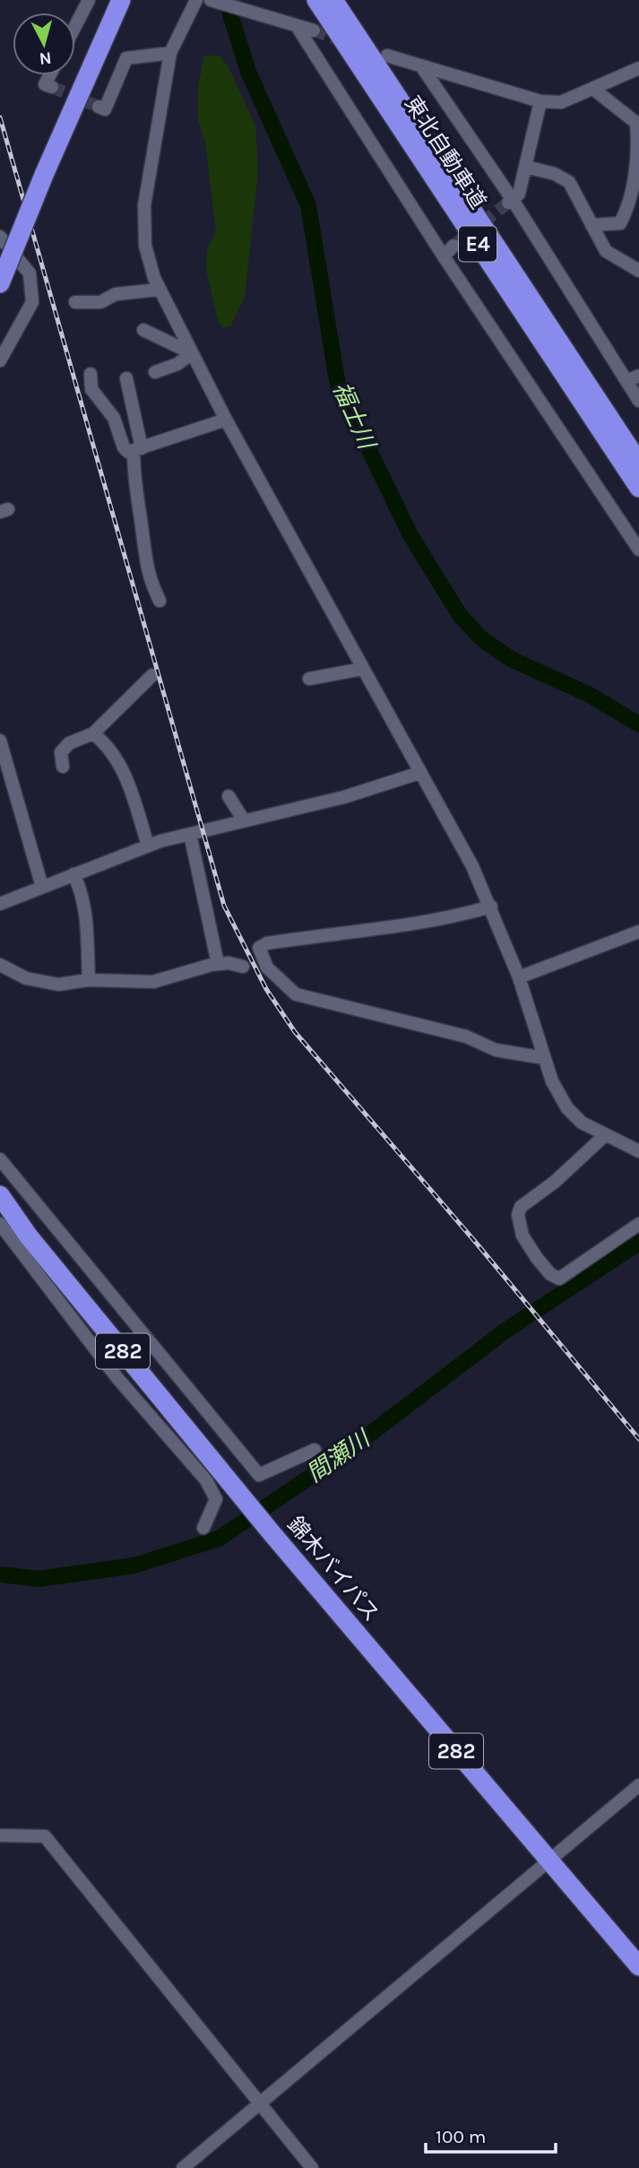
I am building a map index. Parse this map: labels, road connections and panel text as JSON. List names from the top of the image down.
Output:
{
  "streets": {
    "highway": [
      "東北自動車道",
      "E4",
      "282",
      "錦木バイパス"
    ]
  },
  "water": ["福士川", "間瀬川"],
  "scale_bar": "100 m",
  "north": "bottom"
}
